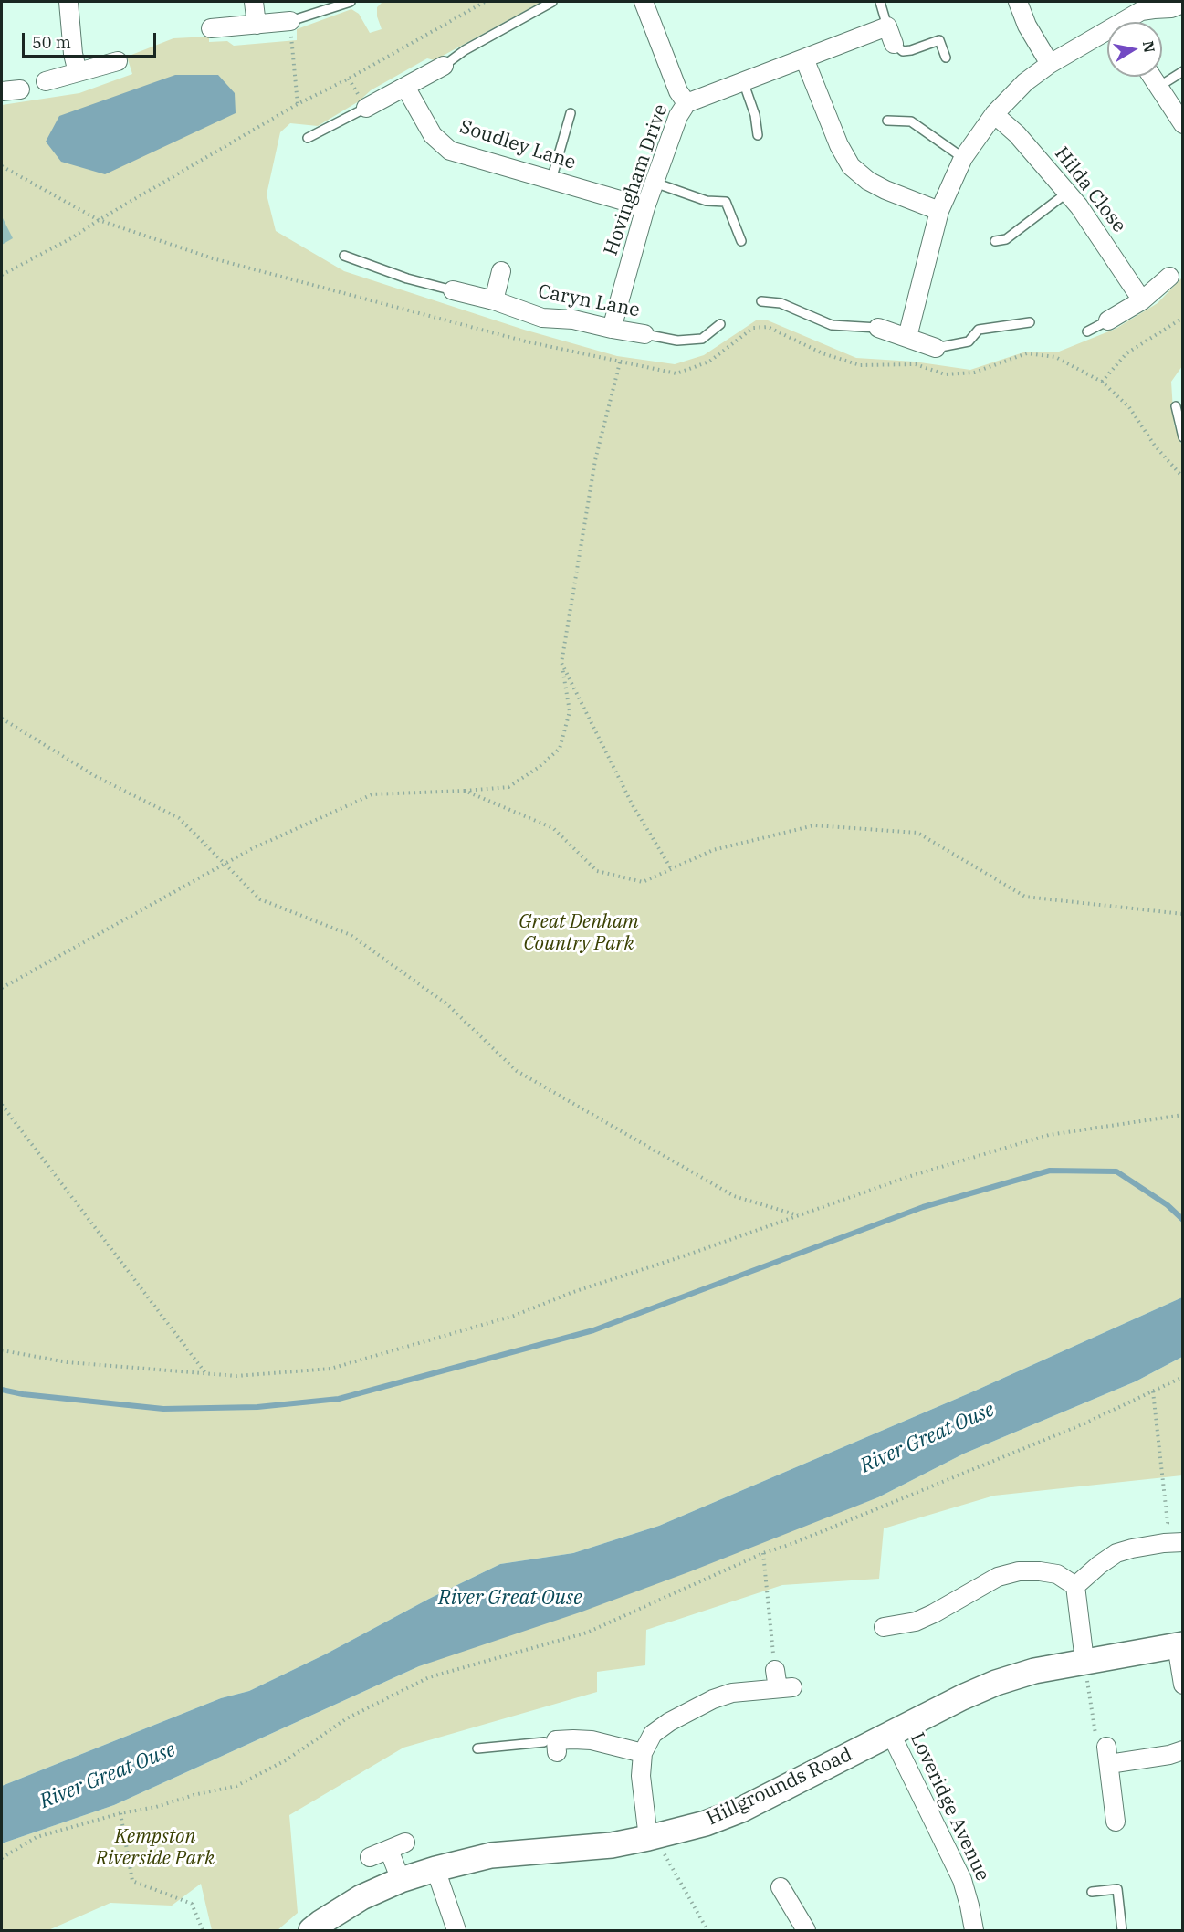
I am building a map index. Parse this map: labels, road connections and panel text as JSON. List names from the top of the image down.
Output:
{
  "streets": {
    "street": [
      "Soudley Lane",
      "Hovingham Drive",
      "Hilda Close",
      "Caryn Lane",
      "Hillgrounds Road",
      "Loveridge Avenue"
    ]
  },
  "crossings": [
    ["Soudley Lane", "Hovingham Drive"],
    ["Hovingham Drive", "Caryn Lane"],
    ["Hillgrounds Road", "Loveridge Avenue"]
  ],
  "water": ["River Great Ouse"],
  "parks": ["Great Denham Country Park", "Kempston Riverside Park"],
  "scale_bar": "50 m",
  "north": "right"
}
